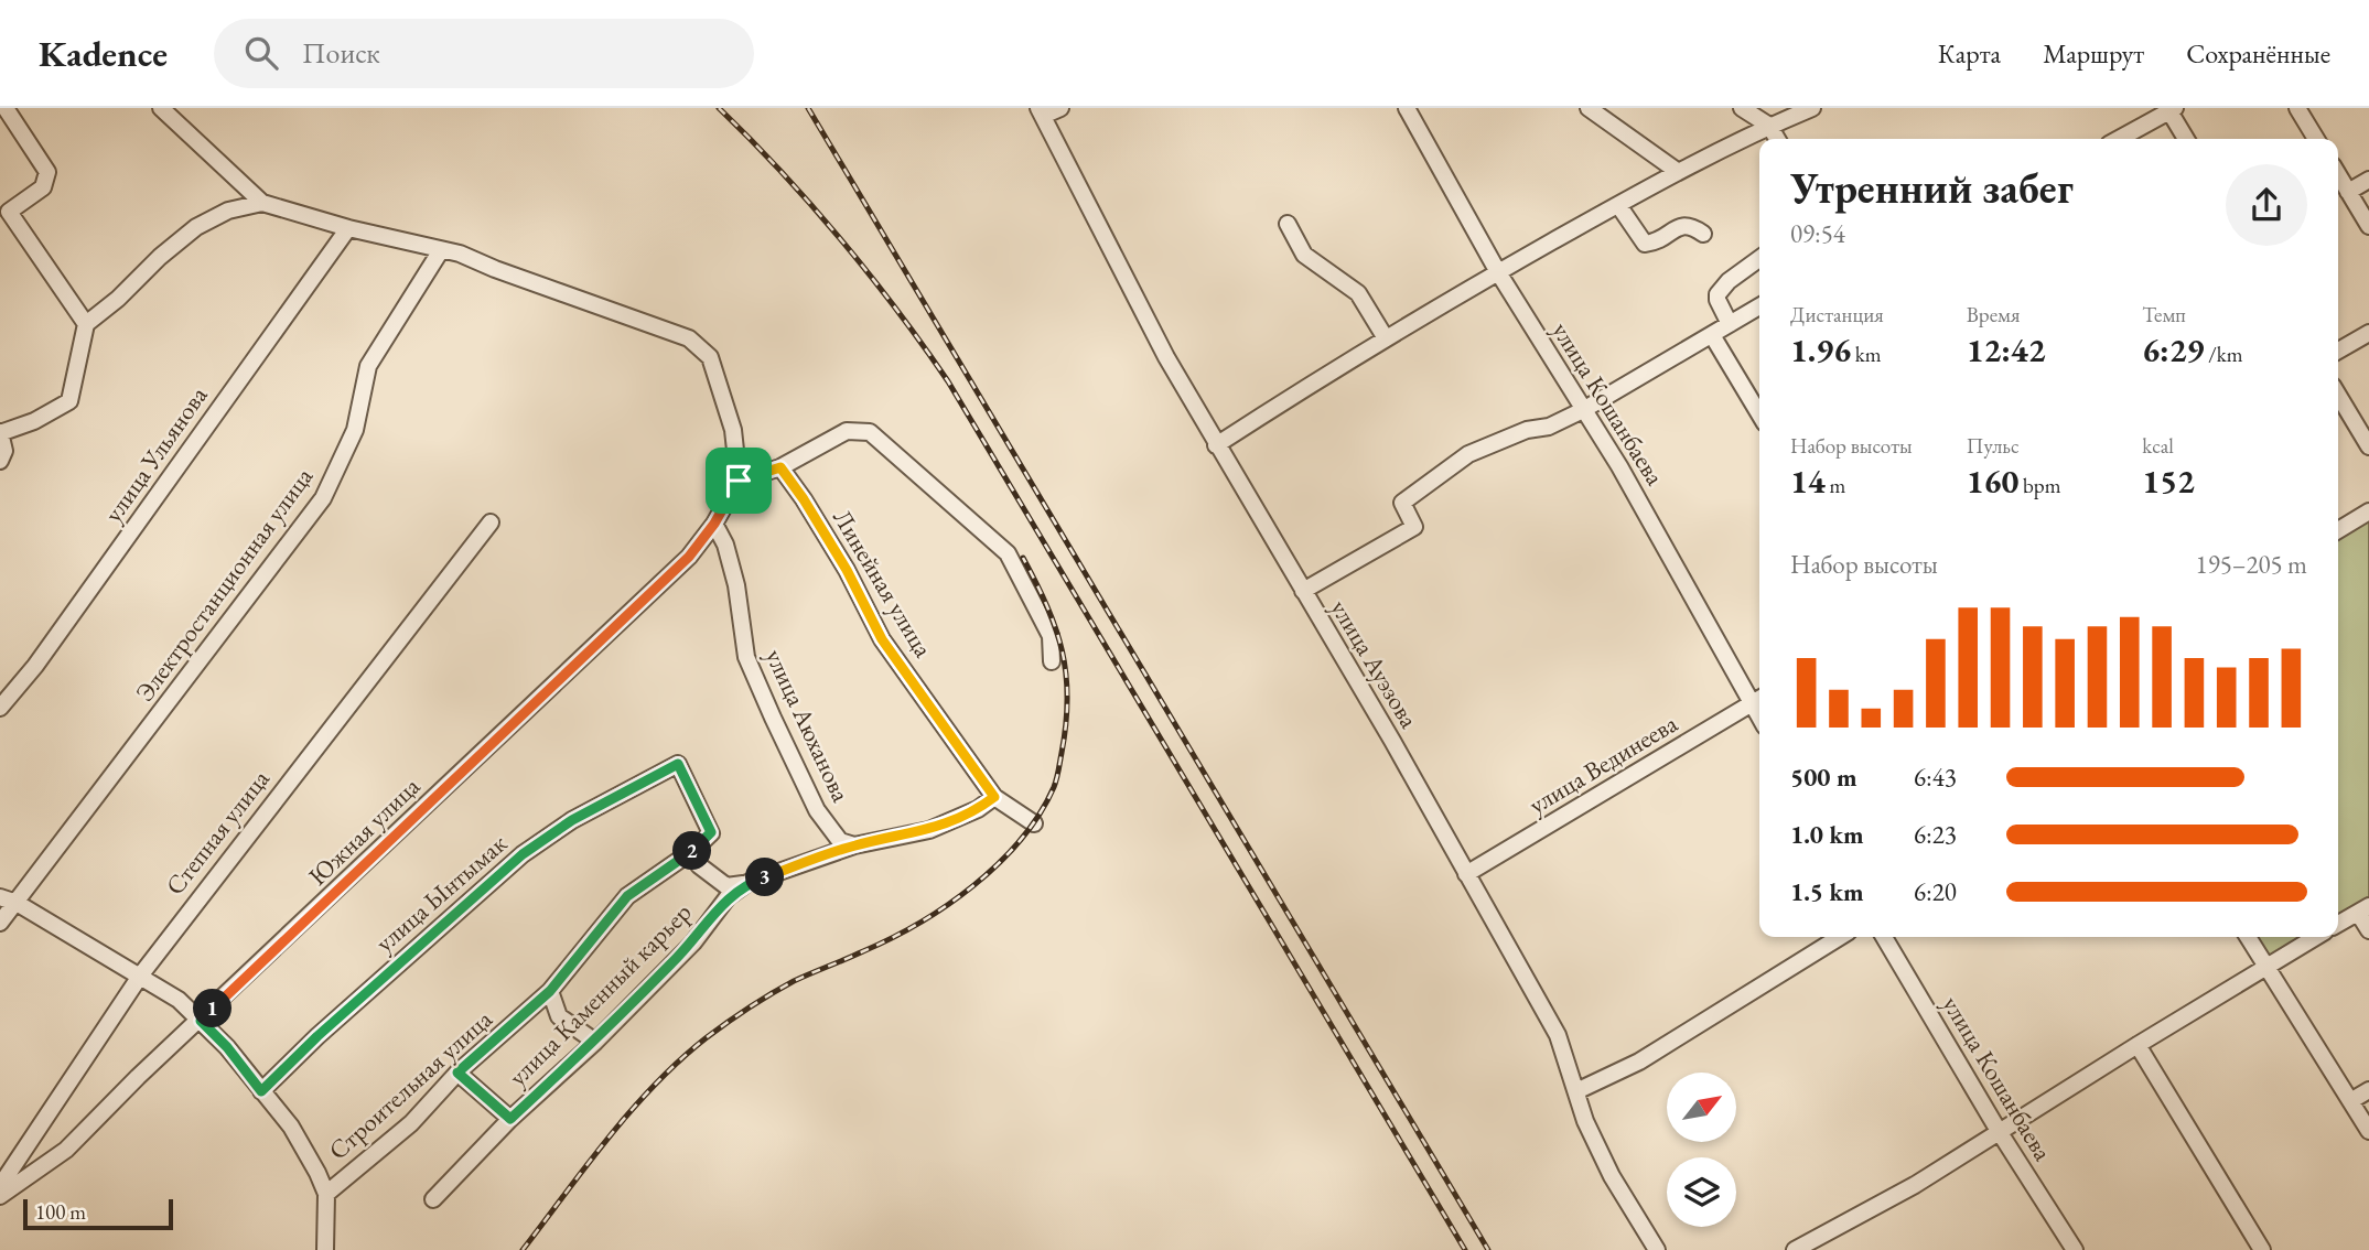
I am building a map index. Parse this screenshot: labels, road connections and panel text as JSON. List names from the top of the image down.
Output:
{
  "streets": {
    "street": [
      "улица Кошанбаева",
      "улица Ульянова",
      "Линейная улица",
      "Электростанционная улица",
      "улица Ауэзова",
      "улица Аюханова",
      "улица Вединеева",
      "Южная улица",
      "Степная улица",
      "улица Ынтымак",
      "улица Каменный карьер",
      "Строительная улица"
    ]
  },
  "crossings": [
    ["улица Кошанбаева", "улица Вединеева"],
    ["Линейная улица", "улица Каменный карьер"],
    ["улица Ауэзова", "улица Вединеева"],
    ["улица Аюханова", "Южная улица"],
    ["улица Аюханова", "улица Каменный карьер"],
    ["улица Ынтымак", "Строительная улица"]
  ],
  "scale_bar": "100 m",
  "north": "top right",
  "page": {
    "header": "Kadence",
    "search": "Поиск",
    "nav": ["Карта", "Маршрут", "Сохранённые"],
    "heading": ["Утренний забег", "09:54"],
    "stats": [
      ["Дистанция", "1.96 km"],
      ["Время", "12:42"],
      ["Темп", "6:29 /km"],
      ["Набор высоты", "14 m"],
      ["Пульс", "160 bpm"],
      ["kcal", "152"]
    ],
    "chart": ["Набор высоты", "195–205 m"],
    "list": [
      {
        "name": "500 m",
        "note": "6:43"
      },
      {
        "name": "1.0 km",
        "note": "6:23"
      },
      {
        "name": "1.5 km",
        "note": "6:20"
      }
    ],
    "pins": ["2", "3", "1"],
    "scale": "100 m"
  }
}
